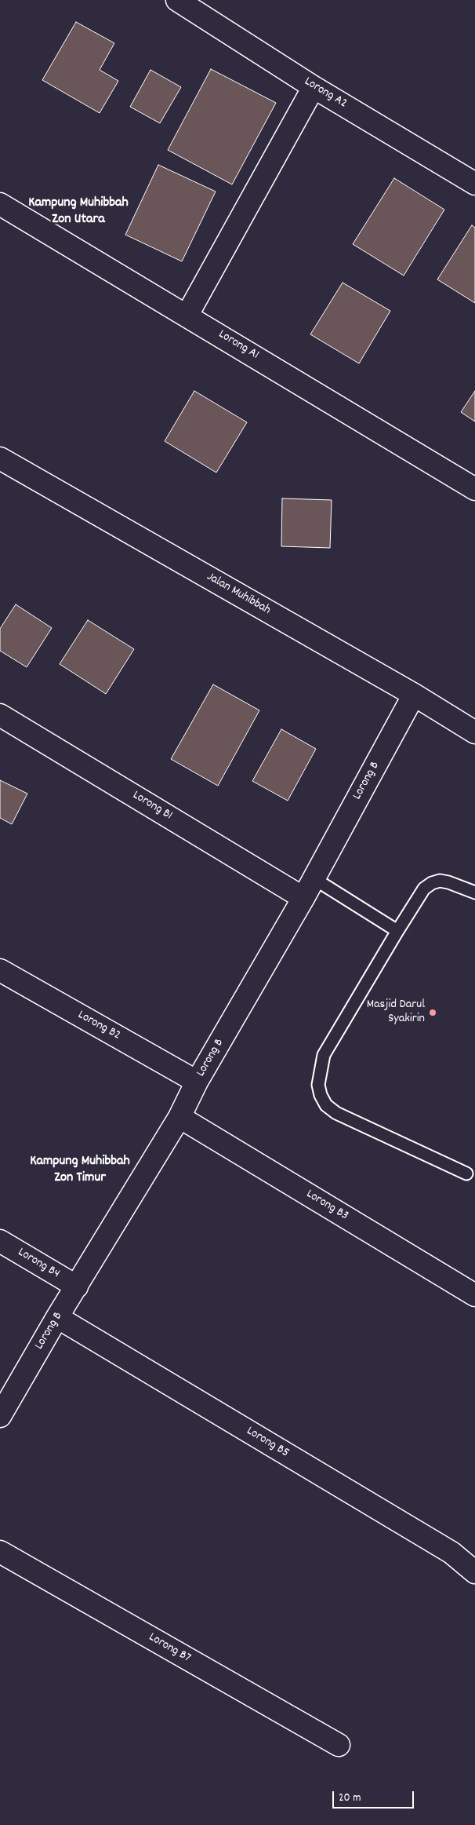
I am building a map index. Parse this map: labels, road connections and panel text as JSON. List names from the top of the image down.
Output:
{
  "streets": {
    "street": [
      "Lorong A2",
      "Lorong A1",
      "Jalan Muhibbah",
      "Lorong B",
      "Lorong B1",
      "Lorong B2",
      "Lorong B3",
      "Lorong B4",
      "Lorong B5",
      "Lorong B7"
    ]
  },
  "crossings": [
    ["Jalan Muhibbah", "Lorong B"],
    ["Lorong B", "Lorong B1"],
    ["Lorong B", "Lorong B2"],
    ["Lorong B", "Lorong B3"],
    ["Lorong B", "Lorong B4"],
    ["Lorong B", "Lorong B5"]
  ],
  "districts": ["Kampung Muhibbah Zon Utara", "Kampung Muhibbah Zon Timur"],
  "places": ["Masjid Darul Syakirin"],
  "scale_bar": "20 m"
}
